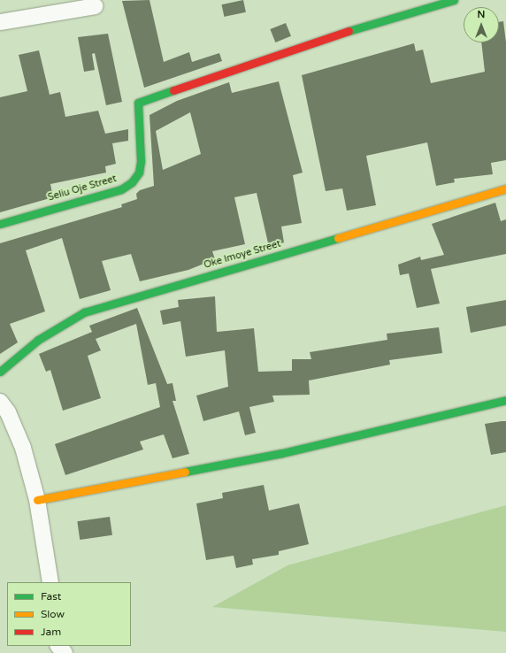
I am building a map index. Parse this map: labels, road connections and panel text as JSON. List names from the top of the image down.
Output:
{
  "streets": {
    "street": ["Seliu Oje Street", "Oke Imoye Street"]
  },
  "legend": ["Fast", "Slow", "Jam"],
  "north": "top"
}
